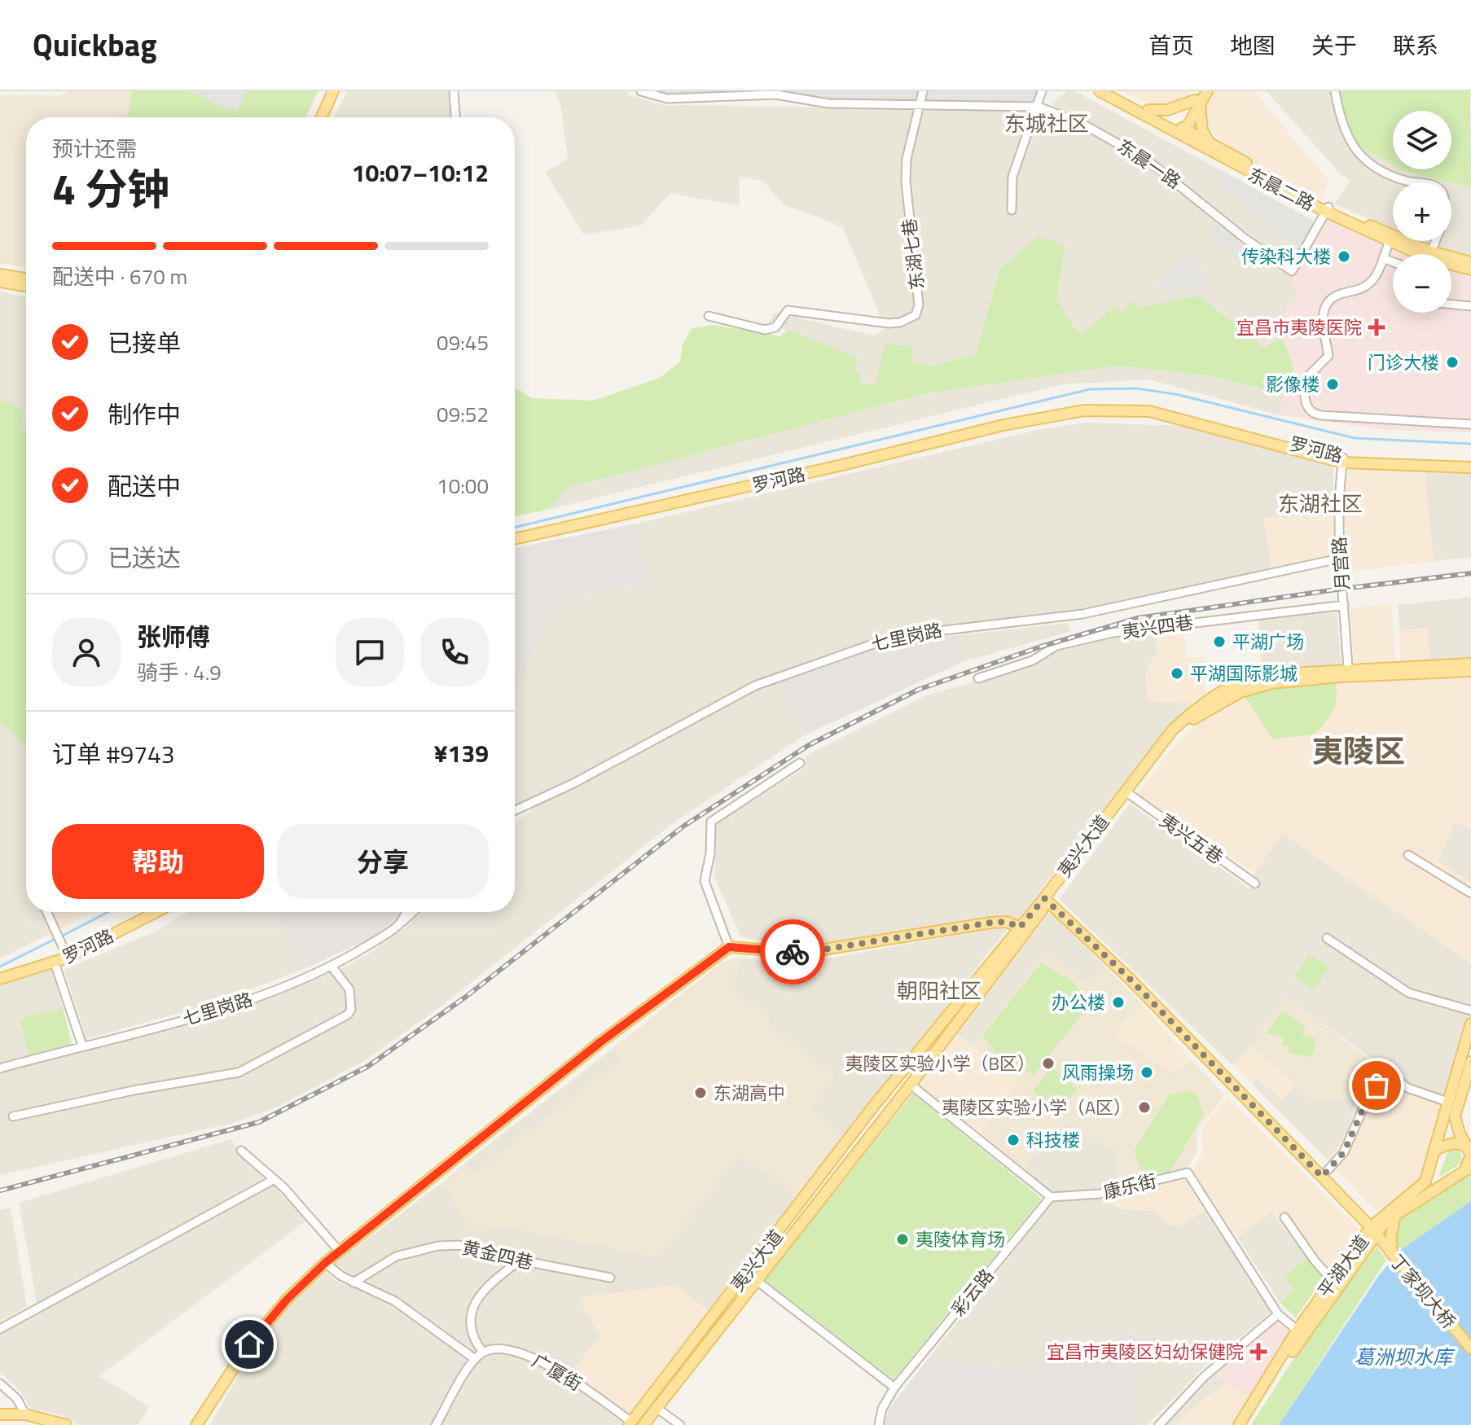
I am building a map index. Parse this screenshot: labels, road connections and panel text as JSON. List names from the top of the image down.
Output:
{
  "streets": {
    "main road": [
      "东晨二路",
      "罗河路",
      "夷兴大道",
      "平湖大道",
      "丁家坝大桥"
    ],
    "street": [
      "东晨一路",
      "东湖七巷",
      "月宫路",
      "夷兴四巷",
      "七里岗路",
      "夷兴五巷",
      "康乐街",
      "黄金四巷",
      "彩云路",
      "广厦街"
    ]
  },
  "crossings": [
    ["东晨一路", "东晨二路"],
    ["东晨一路", "东湖七巷"],
    ["罗河路", "月宫路"],
    ["月宫路", "夷兴四巷"],
    ["月宫路", "七里岗路"],
    ["月宫路", "夷兴大道"],
    ["夷兴五巷", "夷兴大道"],
    ["夷兴大道", "丁家坝大桥"],
    ["夷兴大道", "广厦街"],
    ["康乐街", "平湖大道"],
    ["康乐街", "彩云路"],
    ["平湖大道", "丁家坝大桥"]
  ],
  "districts": [
    "东城社区",
    "东湖社区",
    "夷陵区",
    "朝阳社区"
  ],
  "water": ["葛洲坝水库"],
  "places": {
    "other": [
      "传染科大楼",
      "门诊大楼",
      "影像楼",
      "平湖广场",
      "平湖国际影城",
      "办公楼",
      "夷陵区实验小学（B区）",
      "风雨操场",
      "东湖高中",
      "夷陵区实验小学（A区）",
      "科技楼",
      "夷陵体育场"
    ],
    "health": ["宜昌市夷陵医院", "宜昌市夷陵区妇幼保健院"]
  },
  "page": {
    "header": "Quickbag",
    "nav": [
      "首页",
      "地图",
      "关于",
      "联系"
    ],
    "map_buttons": ["+", "−"],
    "heading": ["4 分钟", "预计还需", "10:07–10:12"],
    "panel": [
      "张师傅",
      "骑手 · 4.9",
      "订单 #9743",
      "¥139"
    ],
    "bar": "配送中 · 670 m",
    "list": [
      ["已接单", "09:45"],
      ["制作中", "09:52"],
      ["配送中", "10:00"],
      "已送达"
    ],
    "buttons": ["帮助", "分享"]
  }
}
